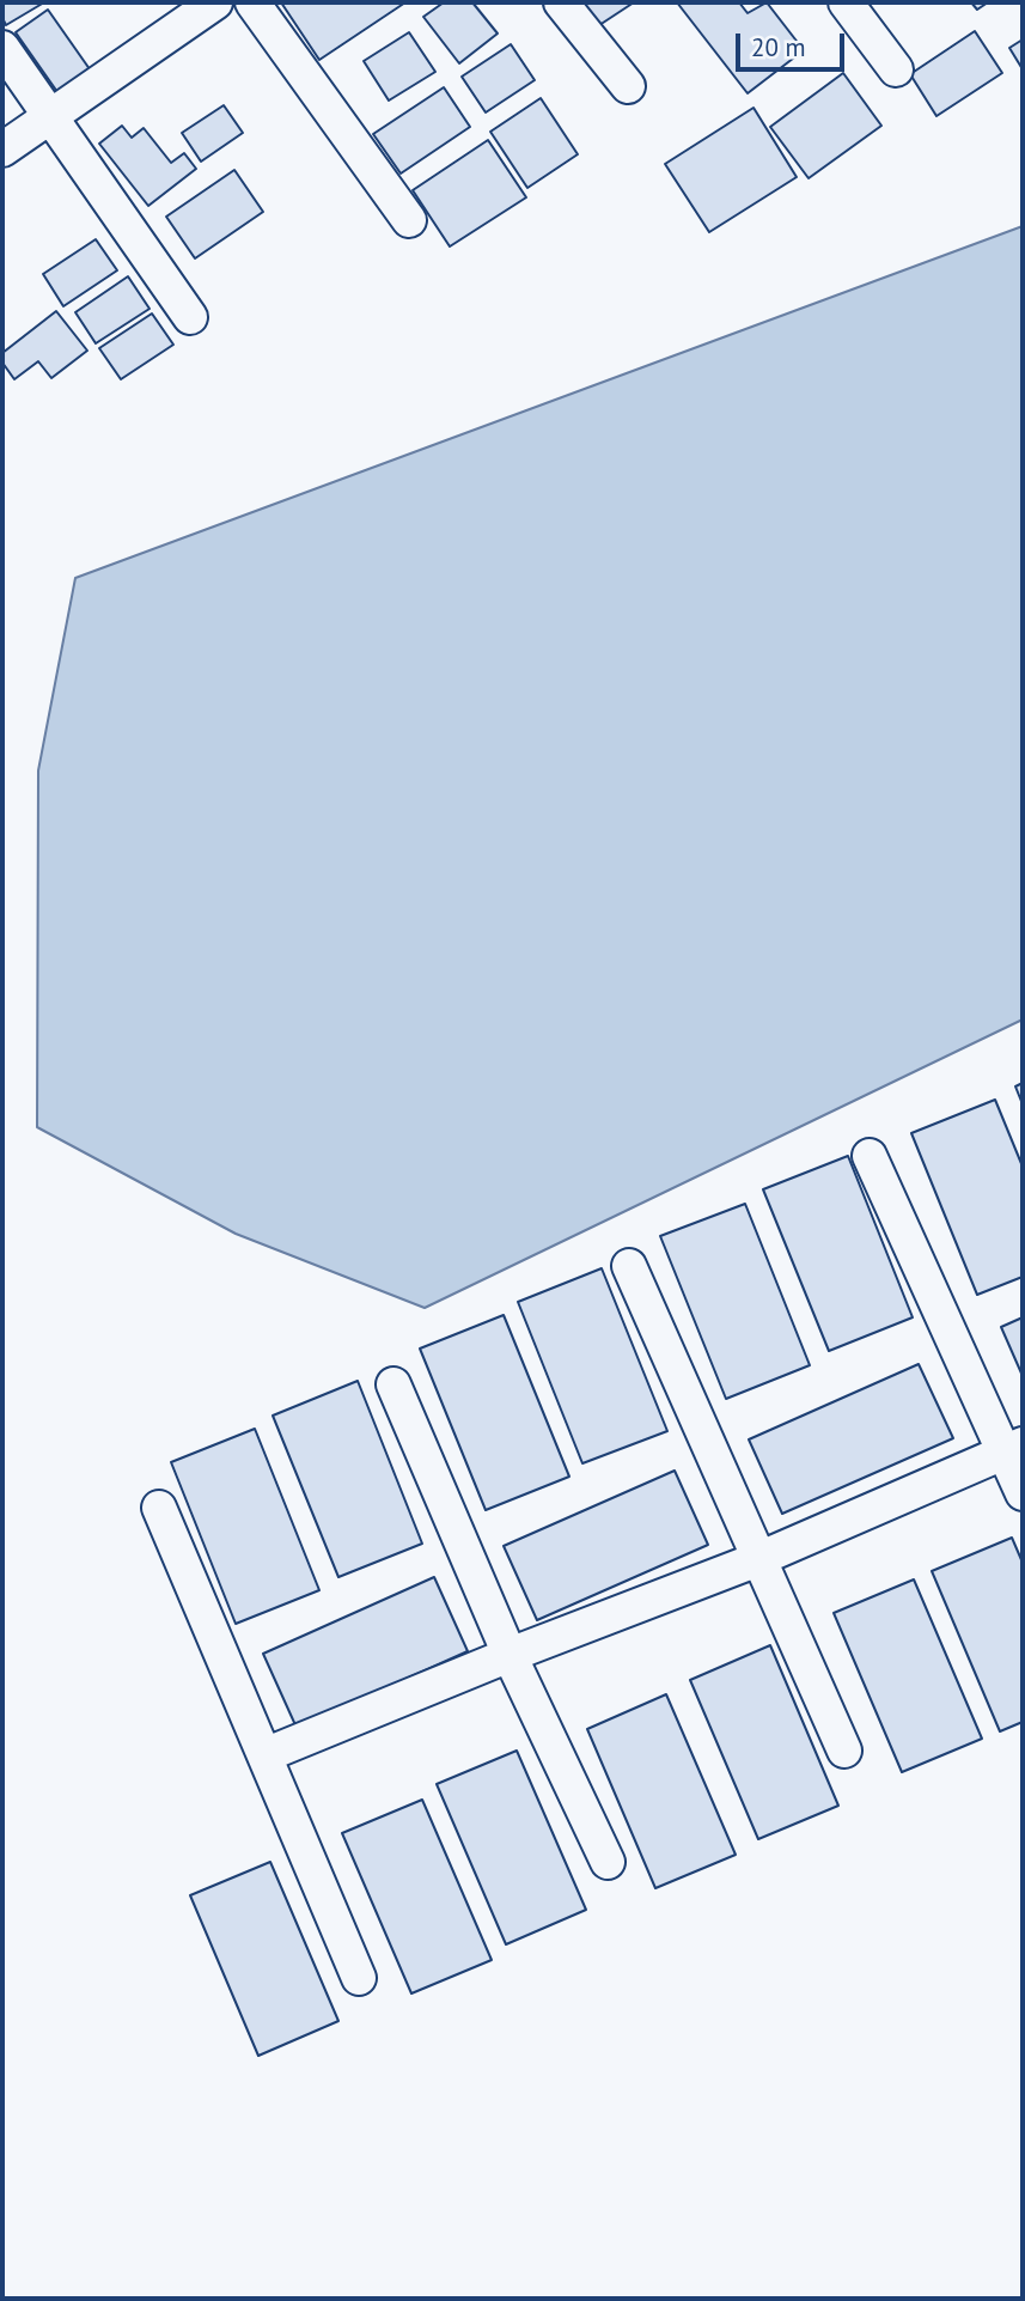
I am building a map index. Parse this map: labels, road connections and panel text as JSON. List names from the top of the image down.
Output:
{
  "scale_bar": "20 m"
}
